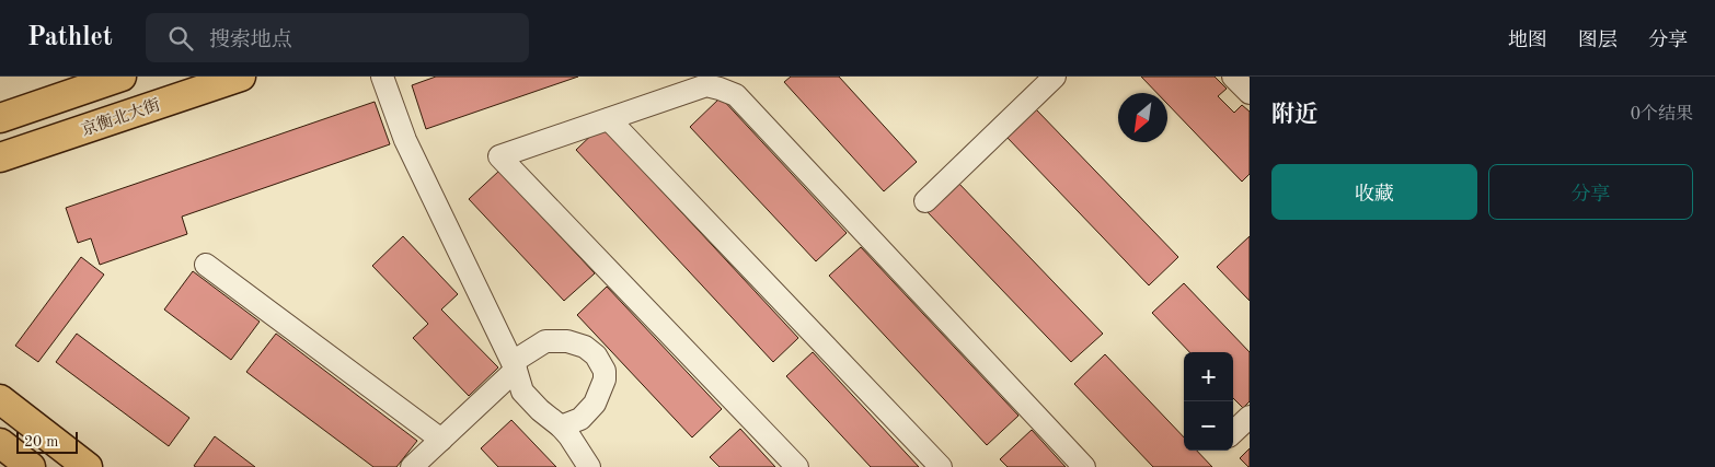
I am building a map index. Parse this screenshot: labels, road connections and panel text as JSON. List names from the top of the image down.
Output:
{
  "streets": {
    "main road": ["京衡北大街"]
  },
  "scale_bar": "20 m",
  "north": "bottom left",
  "page": {
    "header": "Pathlet",
    "search": "搜索地点",
    "nav": ["地图", "图层", "分享"],
    "heading": ["附近", "0个结果"],
    "buttons": ["收藏", "分享"],
    "map_buttons": ["+", "−"],
    "scale": "20 m"
  }
}
